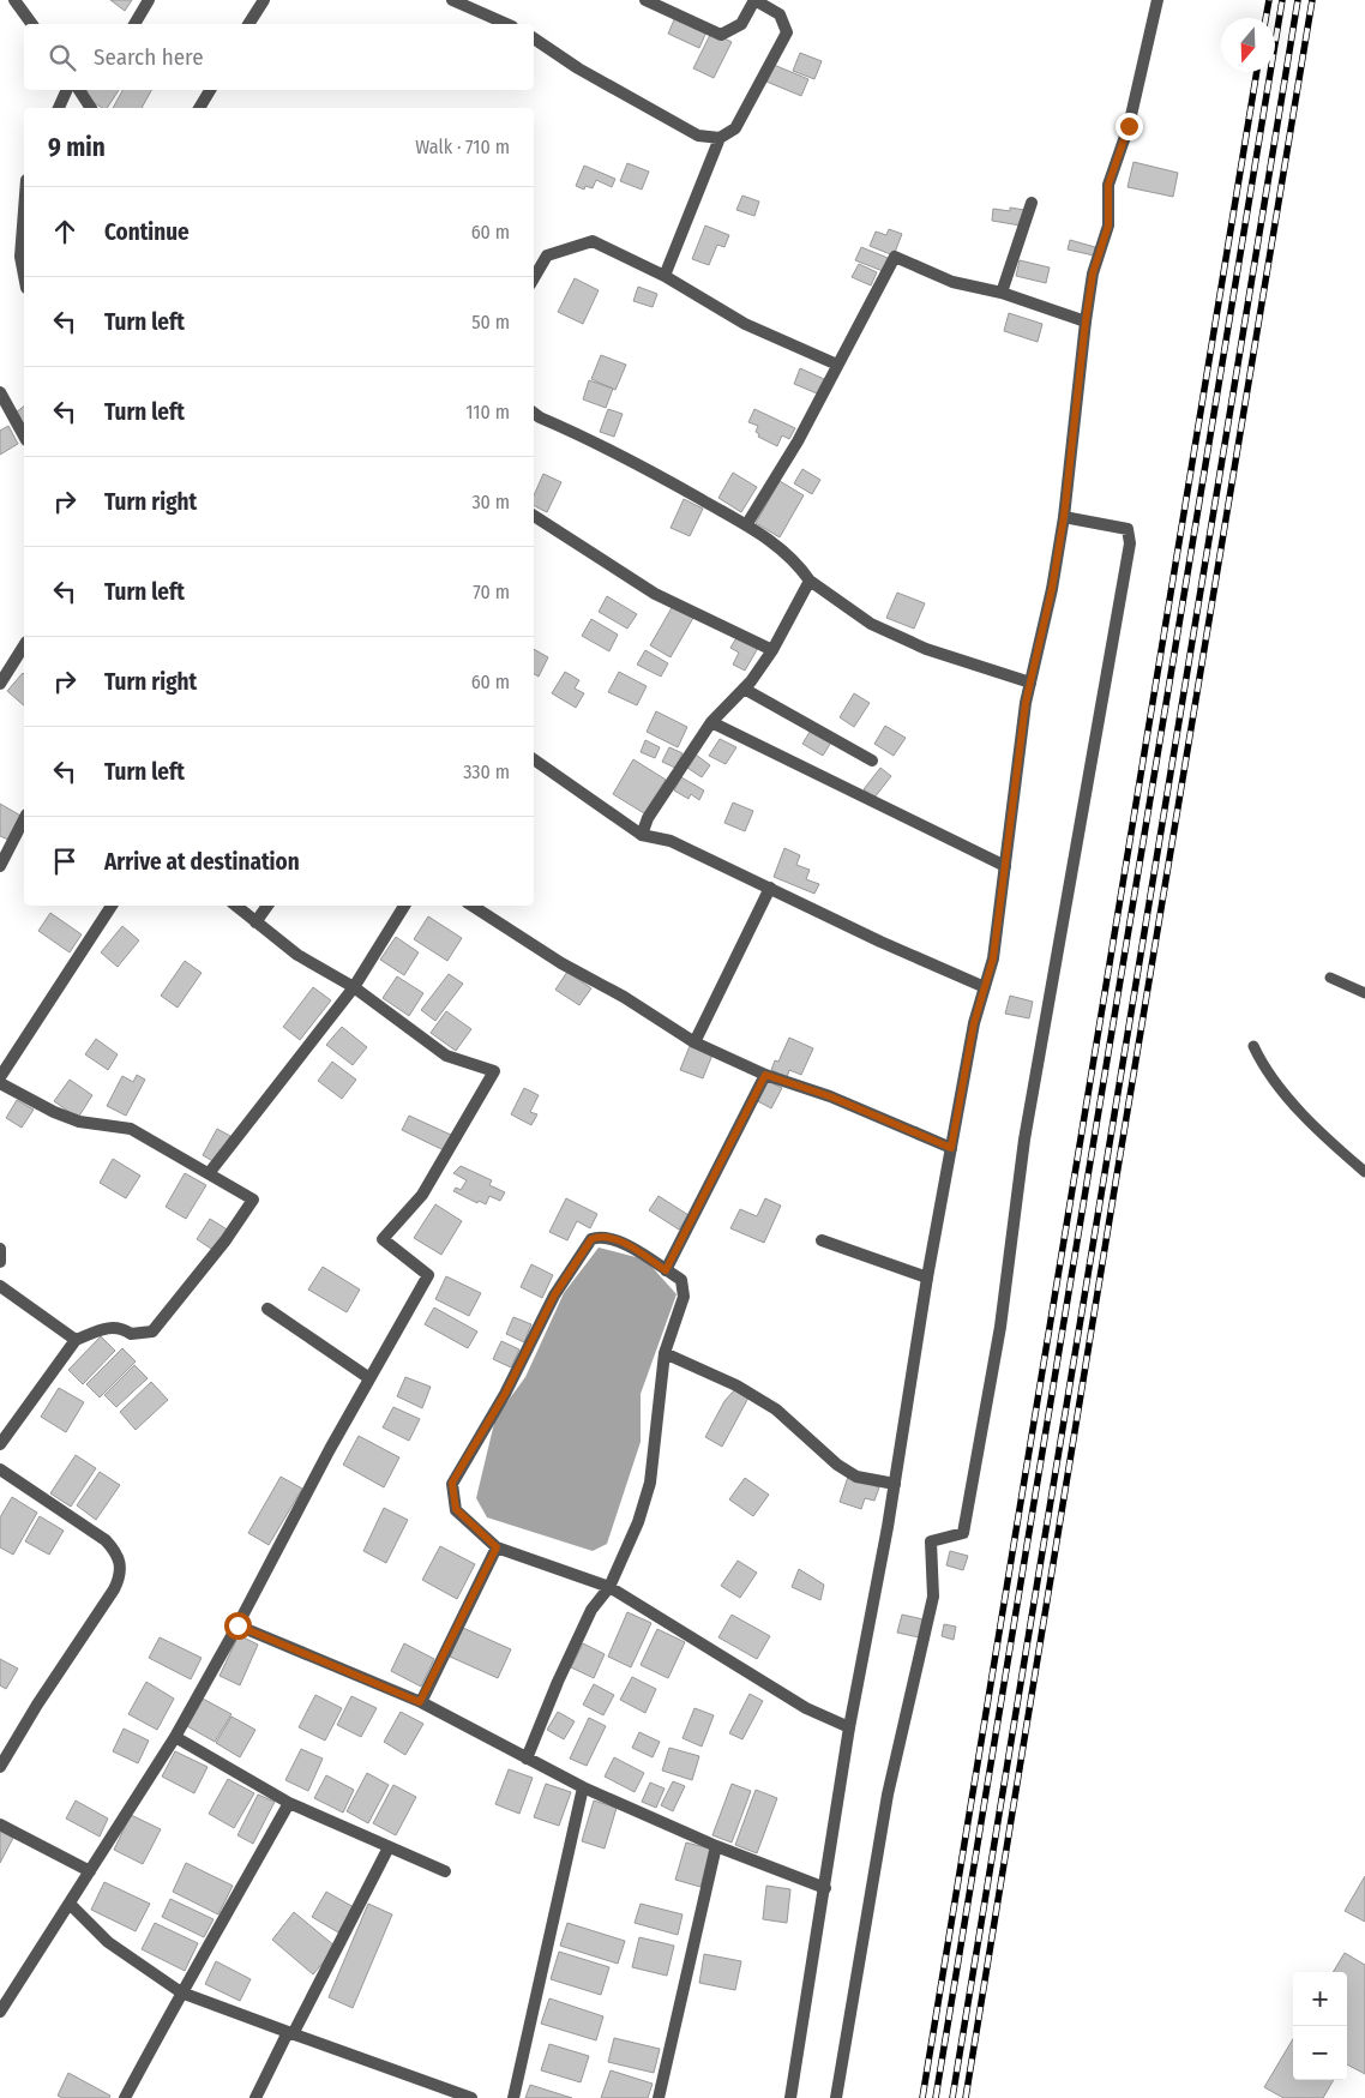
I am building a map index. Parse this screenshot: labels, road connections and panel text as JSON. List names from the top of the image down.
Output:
{
  "north": "bottom",
  "page": {
    "search": "Search here",
    "heading": ["9 min", "Walk · 710 m"],
    "list": [
      ["Continue", "60 m"],
      ["Turn left", "50 m"],
      ["Turn left", "110 m"],
      ["Turn right", "30 m"],
      ["Turn left", "70 m"],
      ["Turn right", "60 m"],
      ["Turn left", "330 m"],
      "Arrive at destination"
    ],
    "map_buttons": ["+", "−"]
  }
}
